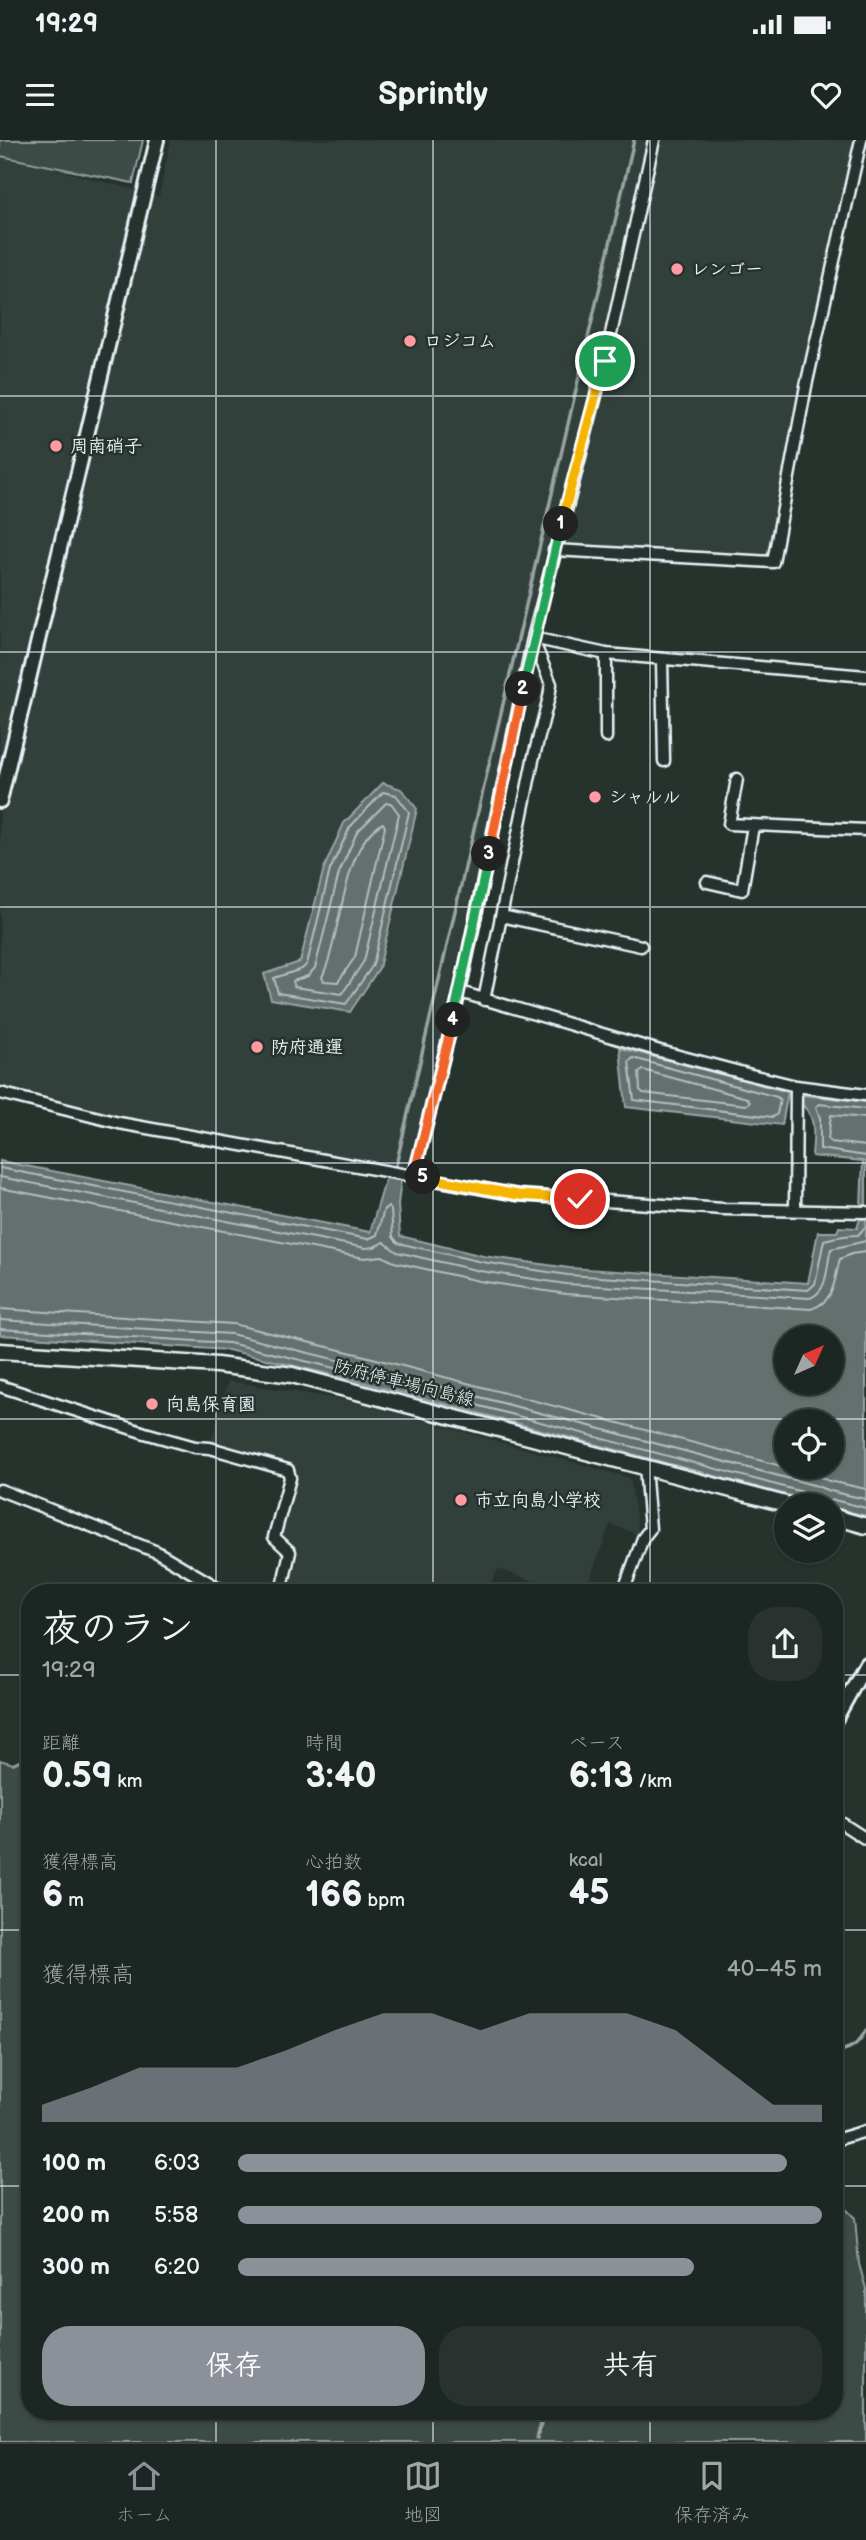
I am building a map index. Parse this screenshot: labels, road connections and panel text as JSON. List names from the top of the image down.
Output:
{
  "streets": {
    "main road": ["防府停車場向島線"]
  },
  "places": [
    "レンゴー",
    "ロジコム",
    "周南硝子",
    "シャルル",
    "防府通運",
    "向島保育園",
    "市立向島小学校"
  ],
  "north": "top right",
  "page": {
    "status": "19:29",
    "header": "Sprintly",
    "pins": [
      "1",
      "2",
      "3",
      "4",
      "5"
    ],
    "heading": ["夜のラン", "19:29"],
    "stats": [
      ["距離", "0.59 km"],
      ["時間", "3:40"],
      ["ペース", "6:13 /km"],
      ["獲得標高", "6 m"],
      ["心拍数", "166 bpm"],
      ["kcal", "45"]
    ],
    "chart": ["獲得標高", "40–45 m"],
    "list": [
      {
        "name": "100 m",
        "note": "6:03"
      },
      {
        "name": "200 m",
        "note": "5:58"
      },
      {
        "name": "300 m",
        "note": "6:20"
      }
    ],
    "buttons": ["保存", "共有"],
    "tabs": ["ホーム", "地図", "保存済み"]
  }
}
